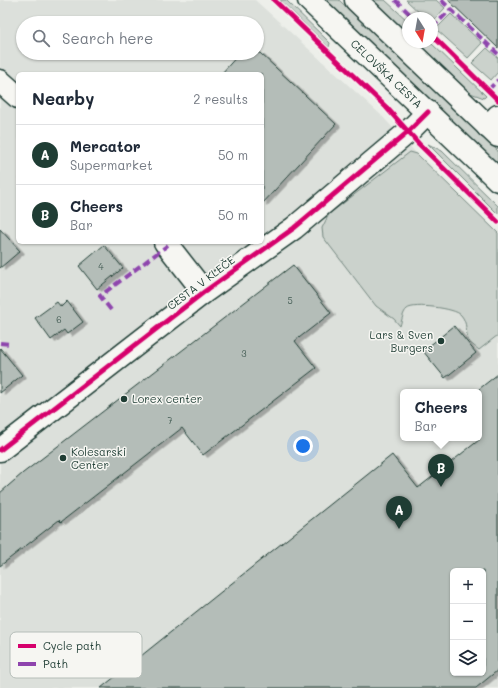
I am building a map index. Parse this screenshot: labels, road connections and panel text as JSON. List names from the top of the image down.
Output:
{
  "streets": {
    "street": ["CELOVŠKA CESTA", "CESTA V KLEČE"]
  },
  "crossings": [
    ["CELOVŠKA CESTA", "CESTA V KLEČE"]
  ],
  "places": ["Lars & Sven Burgers", "Lorex center", "Kolesarski Center"],
  "house_numbers": [
    "4",
    "5",
    "6",
    "3",
    "7"
  ],
  "legend": ["Cycle path", "Path"],
  "north": "bottom",
  "page": {
    "search": "Search here",
    "heading": ["Nearby", "2 results"],
    "list": [
      {
        "mark": "A",
        "name": "Mercator",
        "note": "Supermarket",
        "value": "50 m"
      },
      {
        "mark": "B",
        "name": "Cheers",
        "note": "Bar",
        "value": "50 m"
      }
    ],
    "popup": ["Cheers", "Bar"],
    "pins": ["B", "A"],
    "map_buttons": ["+", "−"]
  }
}
